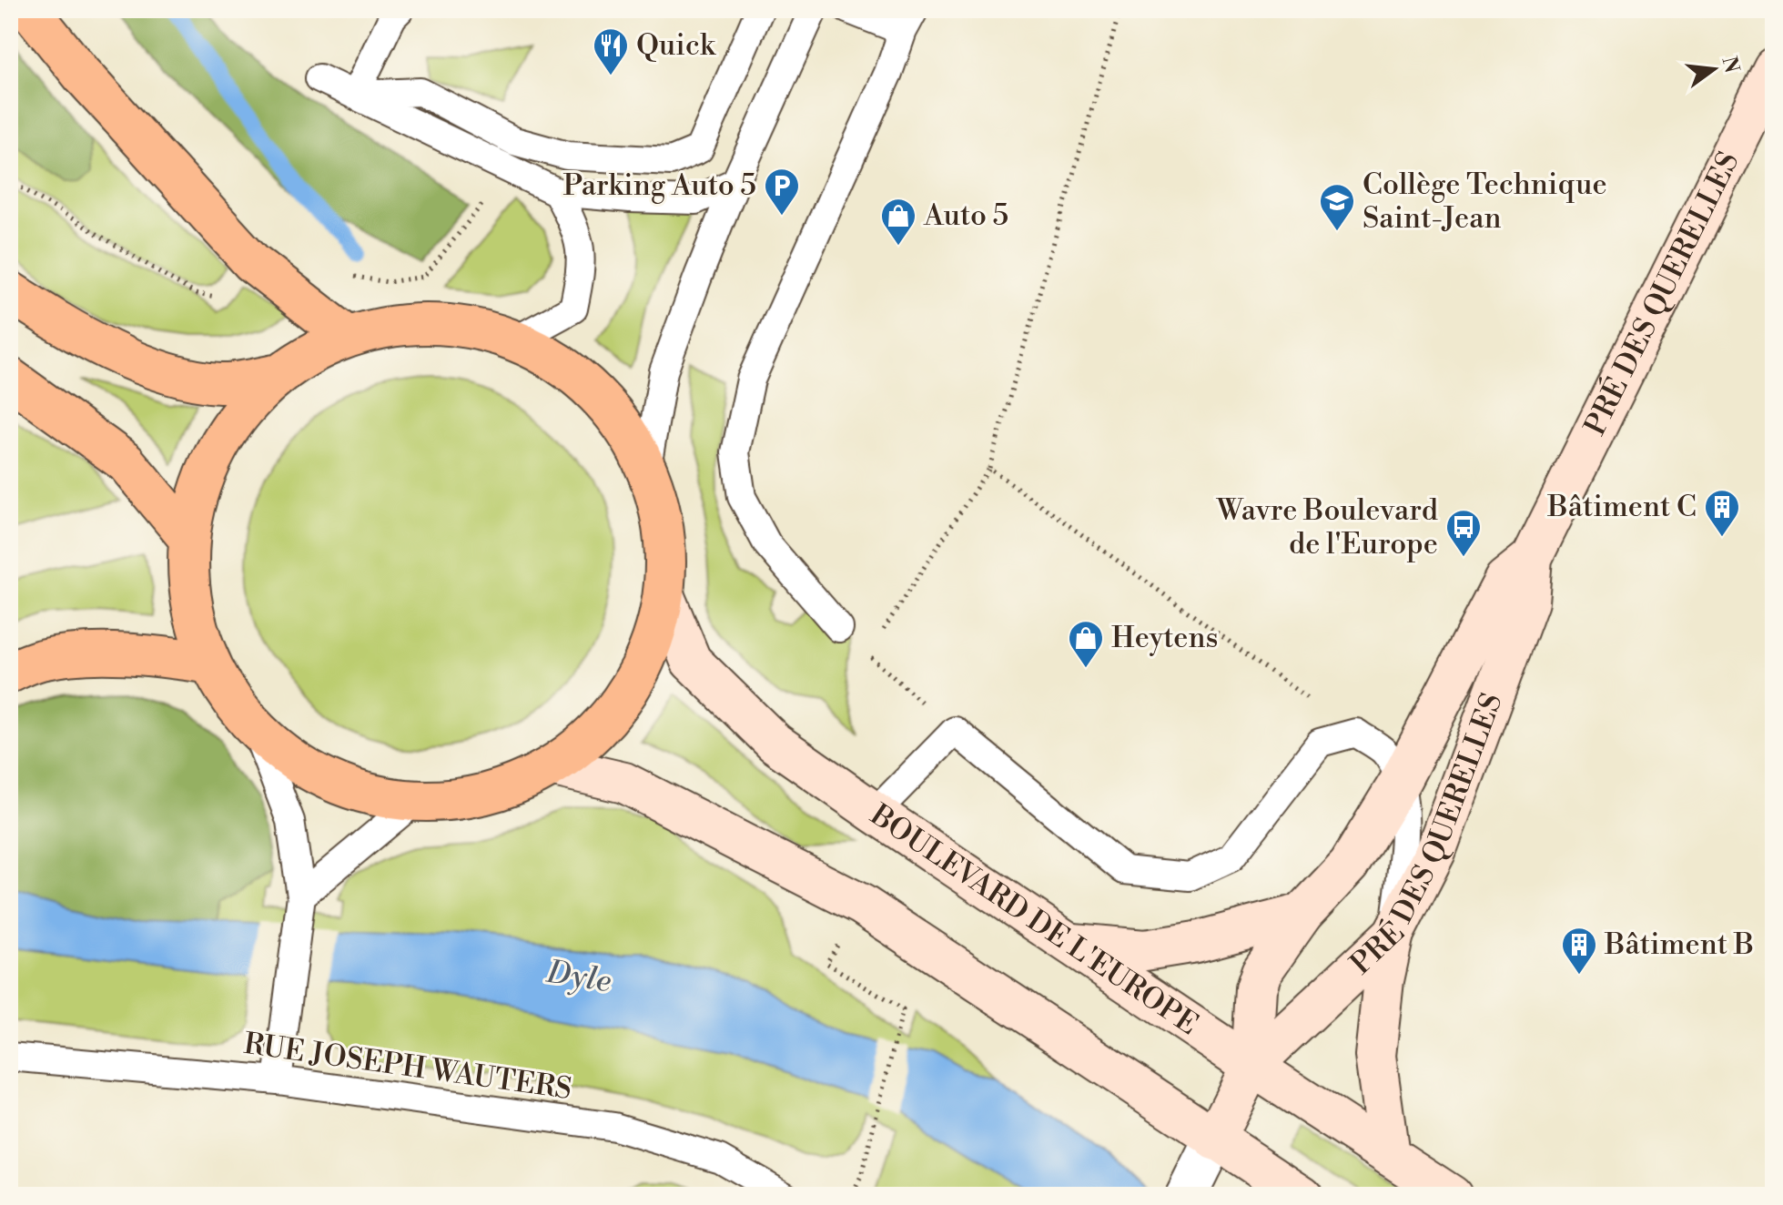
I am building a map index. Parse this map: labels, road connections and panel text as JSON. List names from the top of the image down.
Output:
{
  "streets": {
    "highway": ["BOULEVARD DE L'EUROPE"],
    "main road": ["PRÉ DES QUERELLES"],
    "lane": ["RUE JOSEPH WAUTERS"]
  },
  "crossings": [
    ["PRÉ DES QUERELLES", "BOULEVARD DE L'EUROPE"]
  ],
  "water": ["Dyle"],
  "places": {
    "restaurant": ["Quick"],
    "parking": ["Parking Auto 5"],
    "school or university": ["Collège Technique Saint-Jean"],
    "shop": ["Auto 5", "Heytens"],
    "building": ["Bâtiment C", "Bâtiment B"],
    "bus stop": ["Wavre Boulevard de l'Europe"]
  },
  "north": "right"
}
